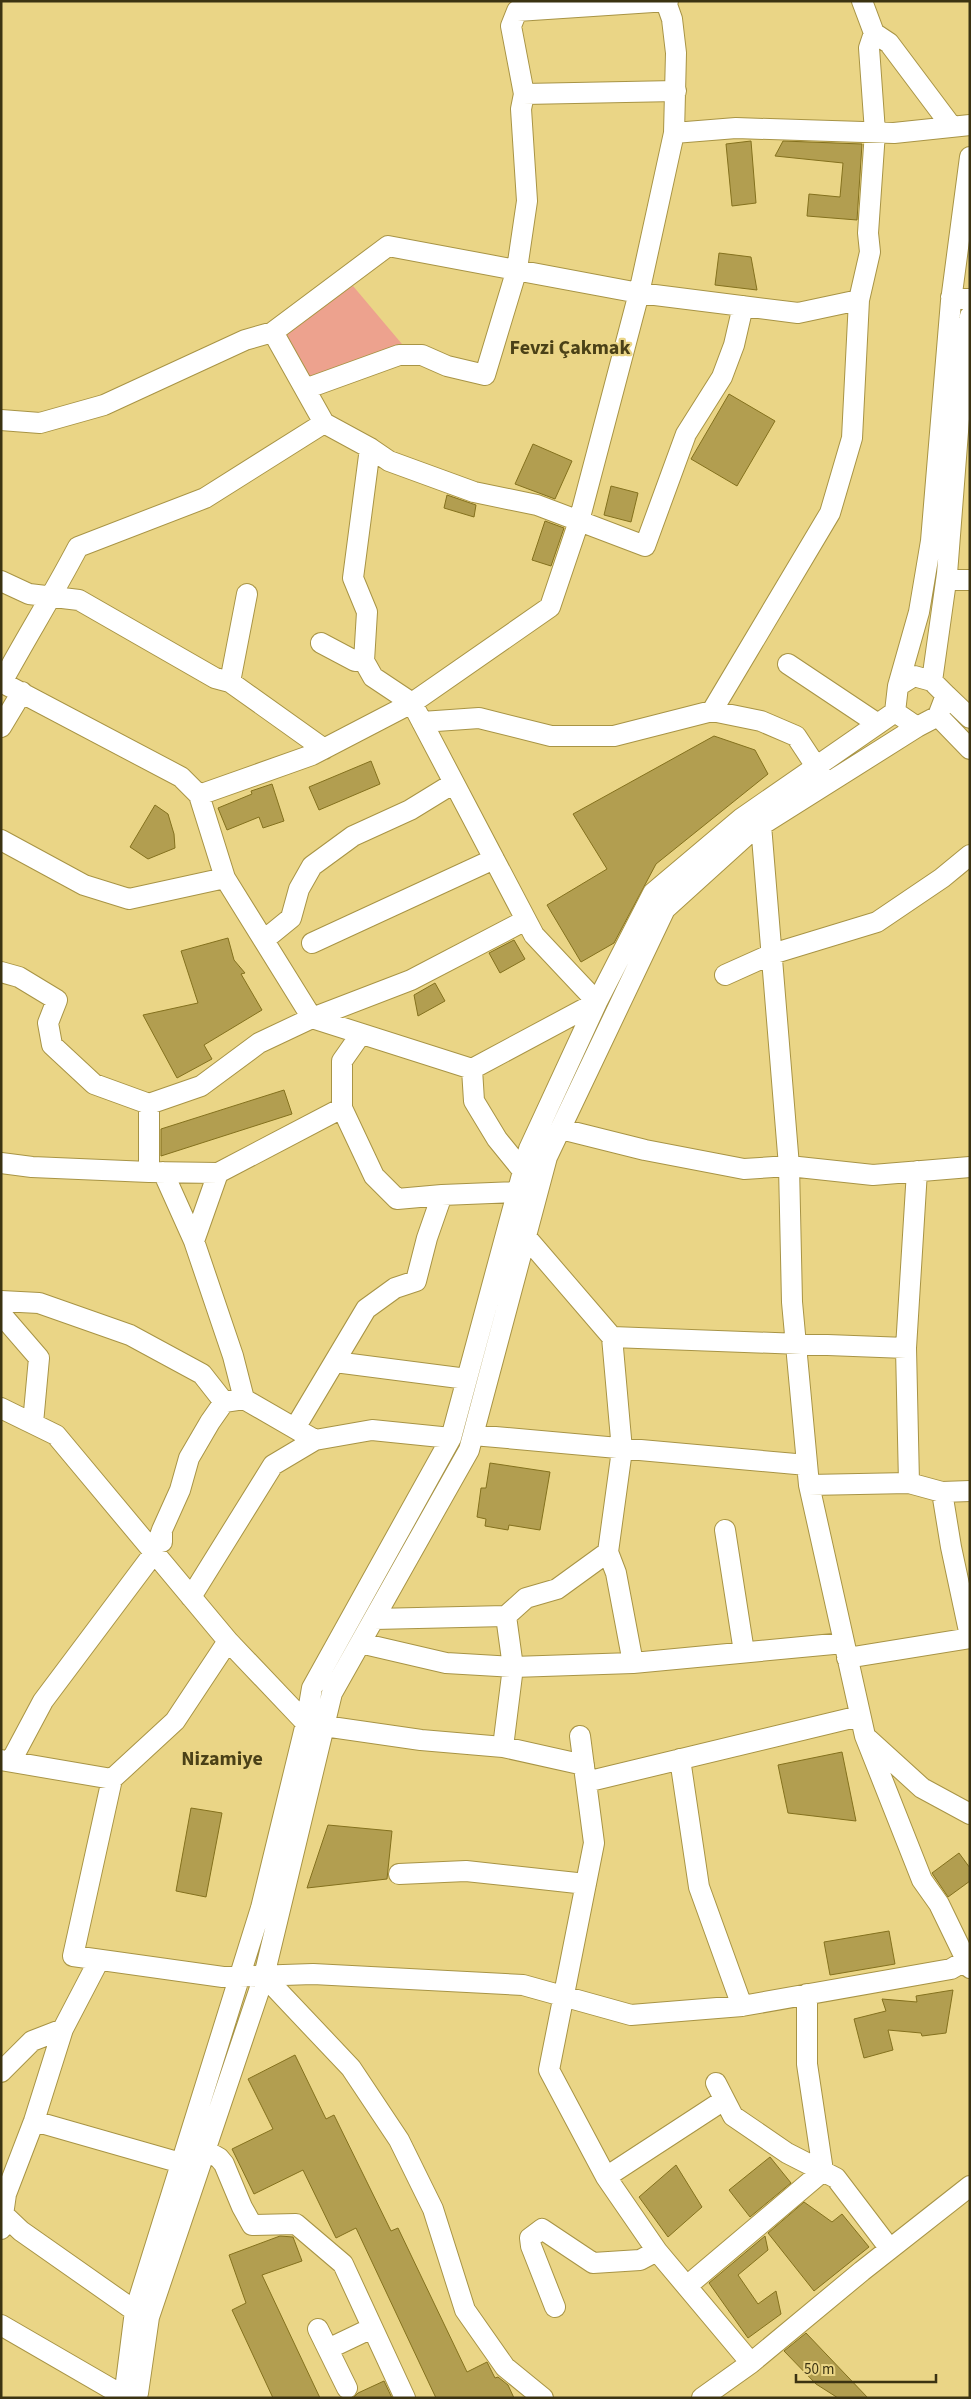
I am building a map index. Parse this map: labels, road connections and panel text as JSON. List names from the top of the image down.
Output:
{
  "districts": ["Fevzi Çakmak", "Nizamiye"],
  "scale_bar": "50 m"
}
